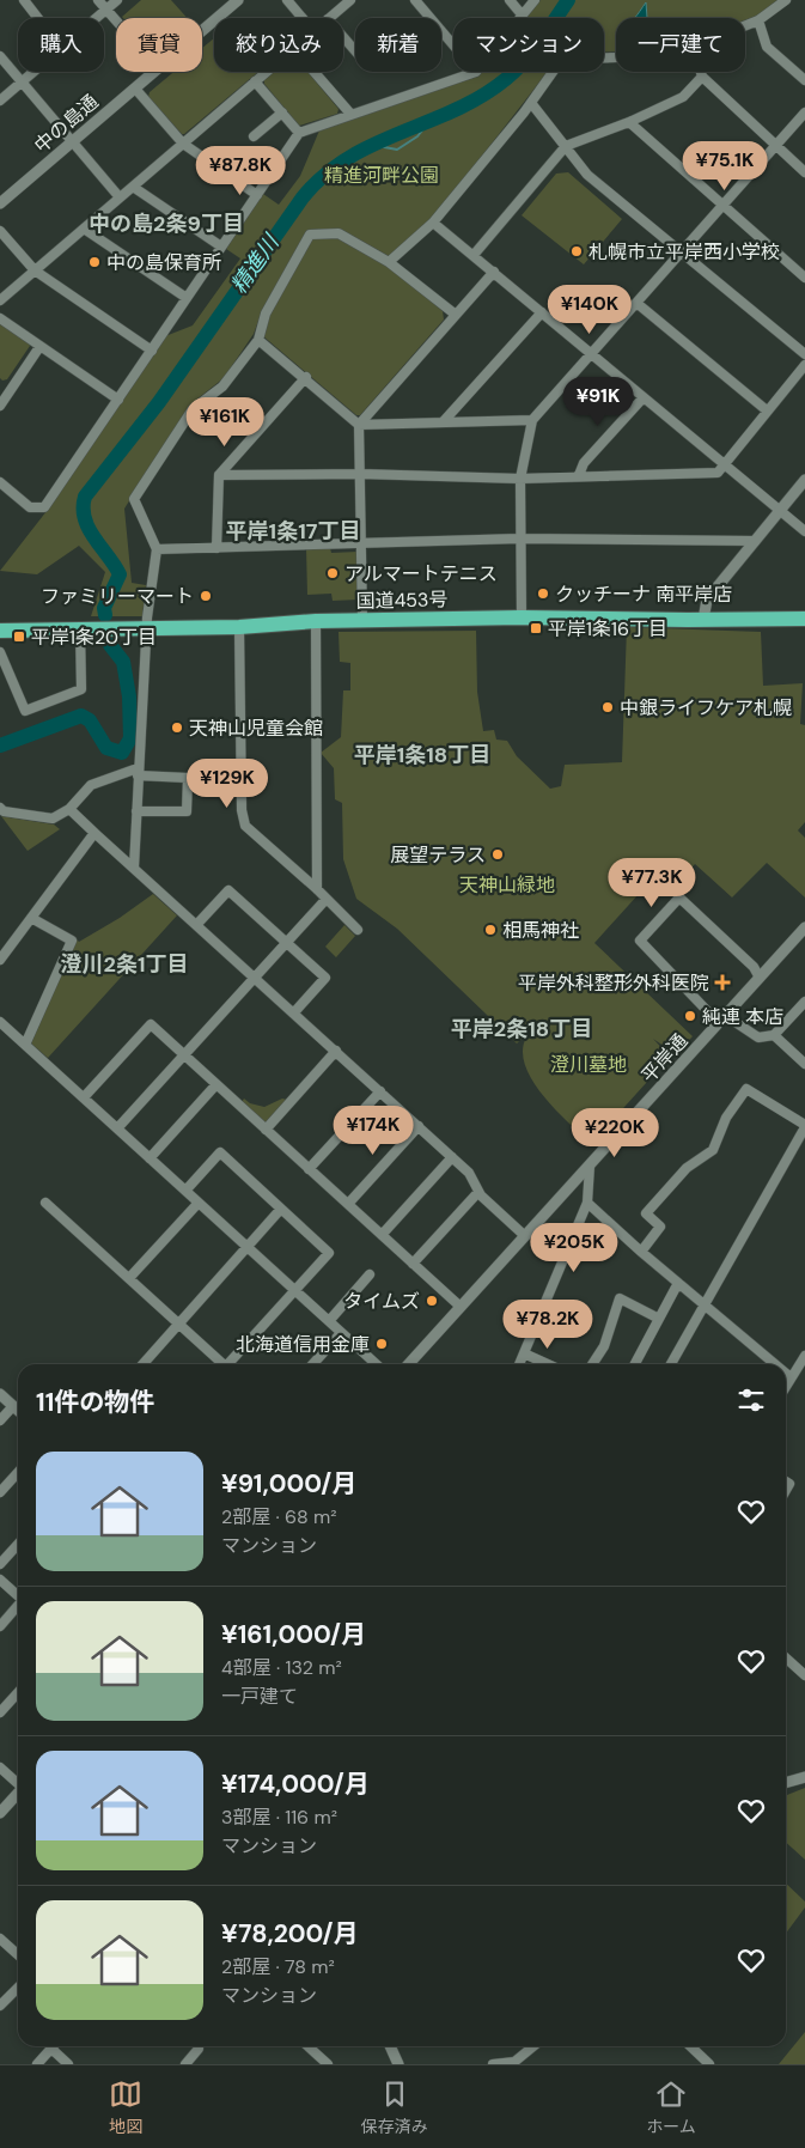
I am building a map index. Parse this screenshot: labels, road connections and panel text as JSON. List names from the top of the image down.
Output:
{
  "streets": {
    "highway": ["国道453号"],
    "street": ["中の島通", "平岸通"]
  },
  "districts": [
    "中の島2条9丁目",
    "平岸1条17丁目",
    "平岸1条18丁目",
    "澄川2条1丁目",
    "平岸2条18丁目"
  ],
  "water": ["精進川"],
  "parks": ["精進河畔公園", "天神山緑地", "澄川墓地"],
  "places": {
    "other": [
      "札幌市立平岸西小学校",
      "中の島保育所",
      "アルマートテニス",
      "クッチーナ 南平岸店",
      "ファミリーマート",
      "中銀ライフケア札幌",
      "天神山児童会館",
      "展望テラス",
      "相馬神社",
      "純連 本店",
      "タイムズ",
      "北海道信用金庫"
    ],
    "transit": ["平岸1条16丁目", "平岸1条20丁目"],
    "health": ["平岸外科整形外科医院"]
  },
  "page": {
    "chip": [
      "購入",
      "賃貸",
      "絞り込み",
      "新着",
      "マンション",
      "一戸建て"
    ],
    "price": [
      "¥75.1K",
      "¥87.8K",
      "¥140K",
      "¥91K",
      "¥161K",
      "¥129K",
      "¥77.3K",
      "¥174K",
      "¥220K",
      "¥205K",
      "¥78.2K"
    ],
    "heading": "11件の物件",
    "list": [
      {
        "name": "¥91,000/月",
        "note": "2部屋 · 68 m² · マンション"
      },
      {
        "name": "¥161,000/月",
        "note": "4部屋 · 132 m² · 一戸建て"
      },
      {
        "name": "¥174,000/月",
        "note": "3部屋 · 116 m² · マンション"
      },
      {
        "name": "¥78,200/月",
        "note": "2部屋 · 78 m² · マンション"
      }
    ],
    "tabs": ["地図", "保存済み", "ホーム"]
  }
}
